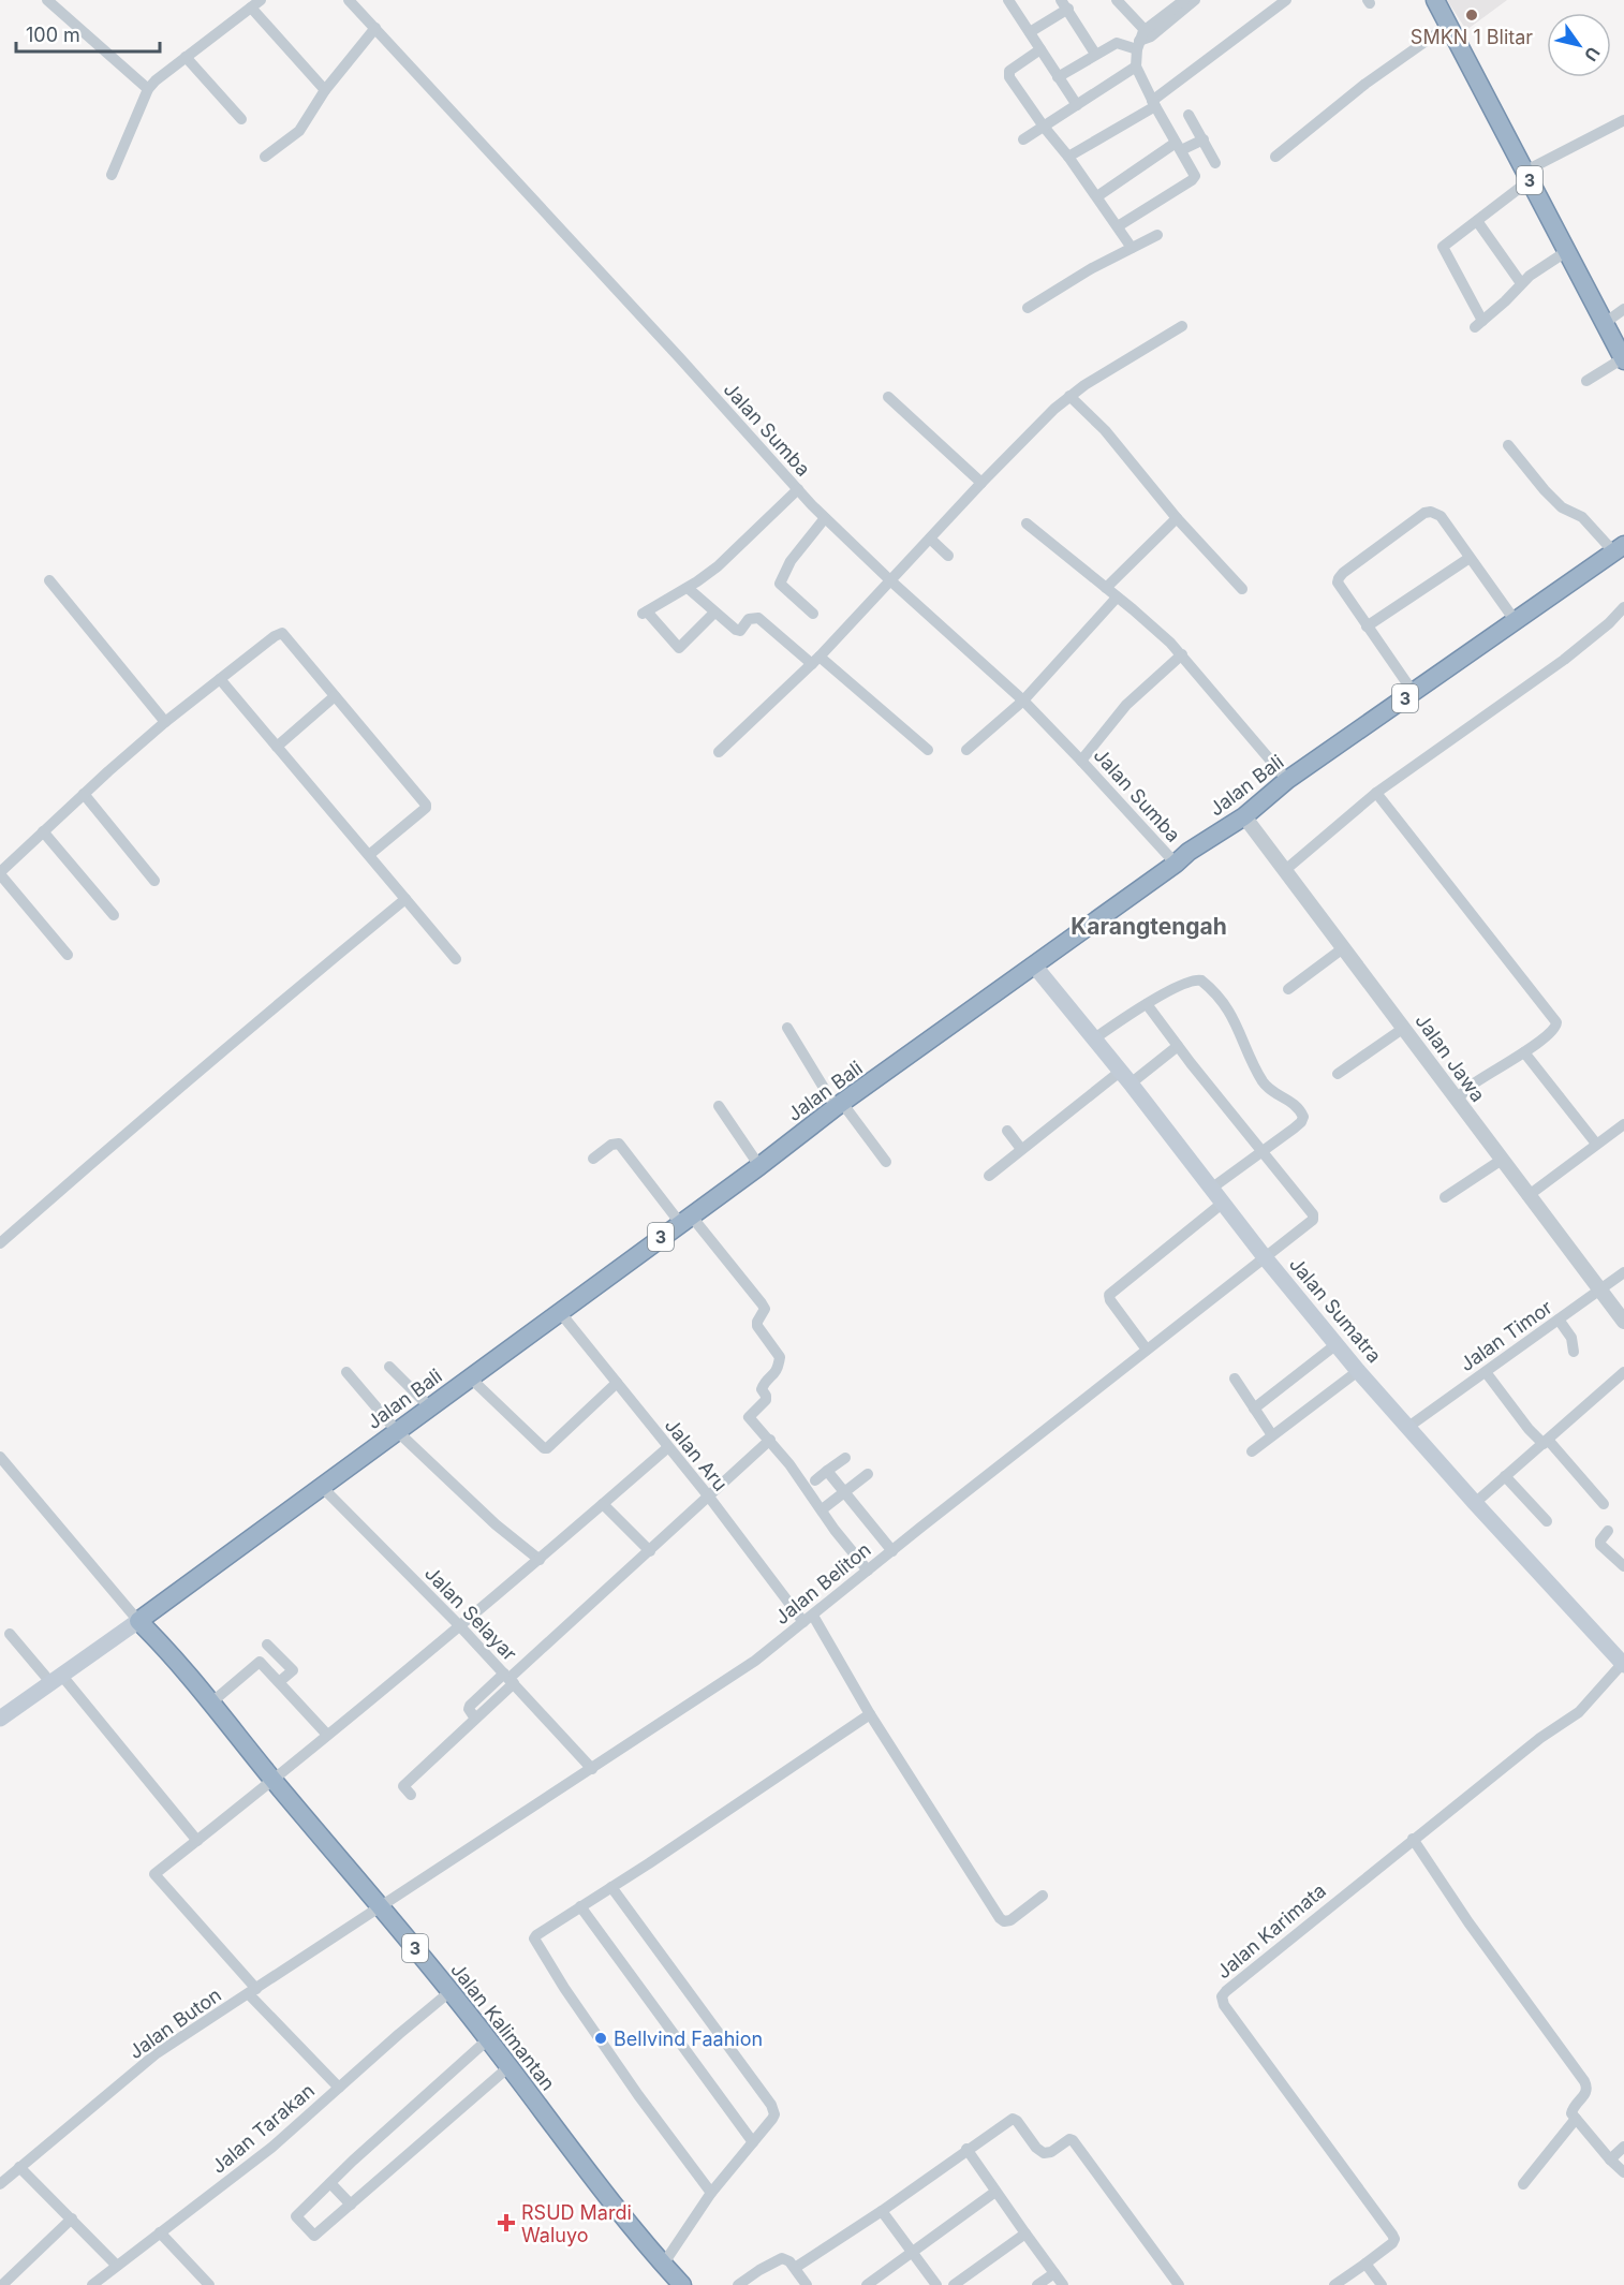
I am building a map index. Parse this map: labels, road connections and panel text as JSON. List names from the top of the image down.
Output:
{
  "streets": {
    "highway": ["3", "Jalan Bali", "Jalan Kalimantan"],
    "main road": ["Jalan Sumatra"],
    "street": [
      "Jalan Sumba",
      "Jalan Jawa",
      "Jalan Timor",
      "Jalan Aru",
      "Jalan Beliton",
      "Jalan Selayar",
      "Jalan Karimata",
      "Jalan Buton",
      "Jalan Tarakan"
    ]
  },
  "crossings": [
    ["Jalan Sumba", "Jalan Bali"],
    ["Jalan Bali", "Jalan Jawa"],
    ["Jalan Bali", "Jalan Sumatra"],
    ["Jalan Bali", "Jalan Aru"],
    ["Jalan Bali", "Jalan Selayar"],
    ["Jalan Bali", "Jalan Kalimantan"],
    ["Jalan Jawa", "Jalan Timor"],
    ["Jalan Sumatra", "Jalan Timor"],
    ["Jalan Sumatra", "Jalan Beliton"],
    ["Jalan Sumatra", "Jalan Karimata"],
    ["Jalan Aru", "Jalan Beliton"],
    ["Jalan Beliton", "Jalan Selayar"],
    ["Jalan Beliton", "Jalan Buton"],
    ["Jalan Beliton", "Jalan Kalimantan"],
    ["Jalan Buton", "Jalan Kalimantan"],
    ["Jalan Kalimantan", "Jalan Tarakan"]
  ],
  "districts": ["Karangtengah"],
  "places": {
    "other": ["SMKN 1 Blitar", "Bellvind Faahion"],
    "health": ["RSUD Mardi Waluyo"]
  },
  "scale_bar": "100 m",
  "north": "bottom right"
}
